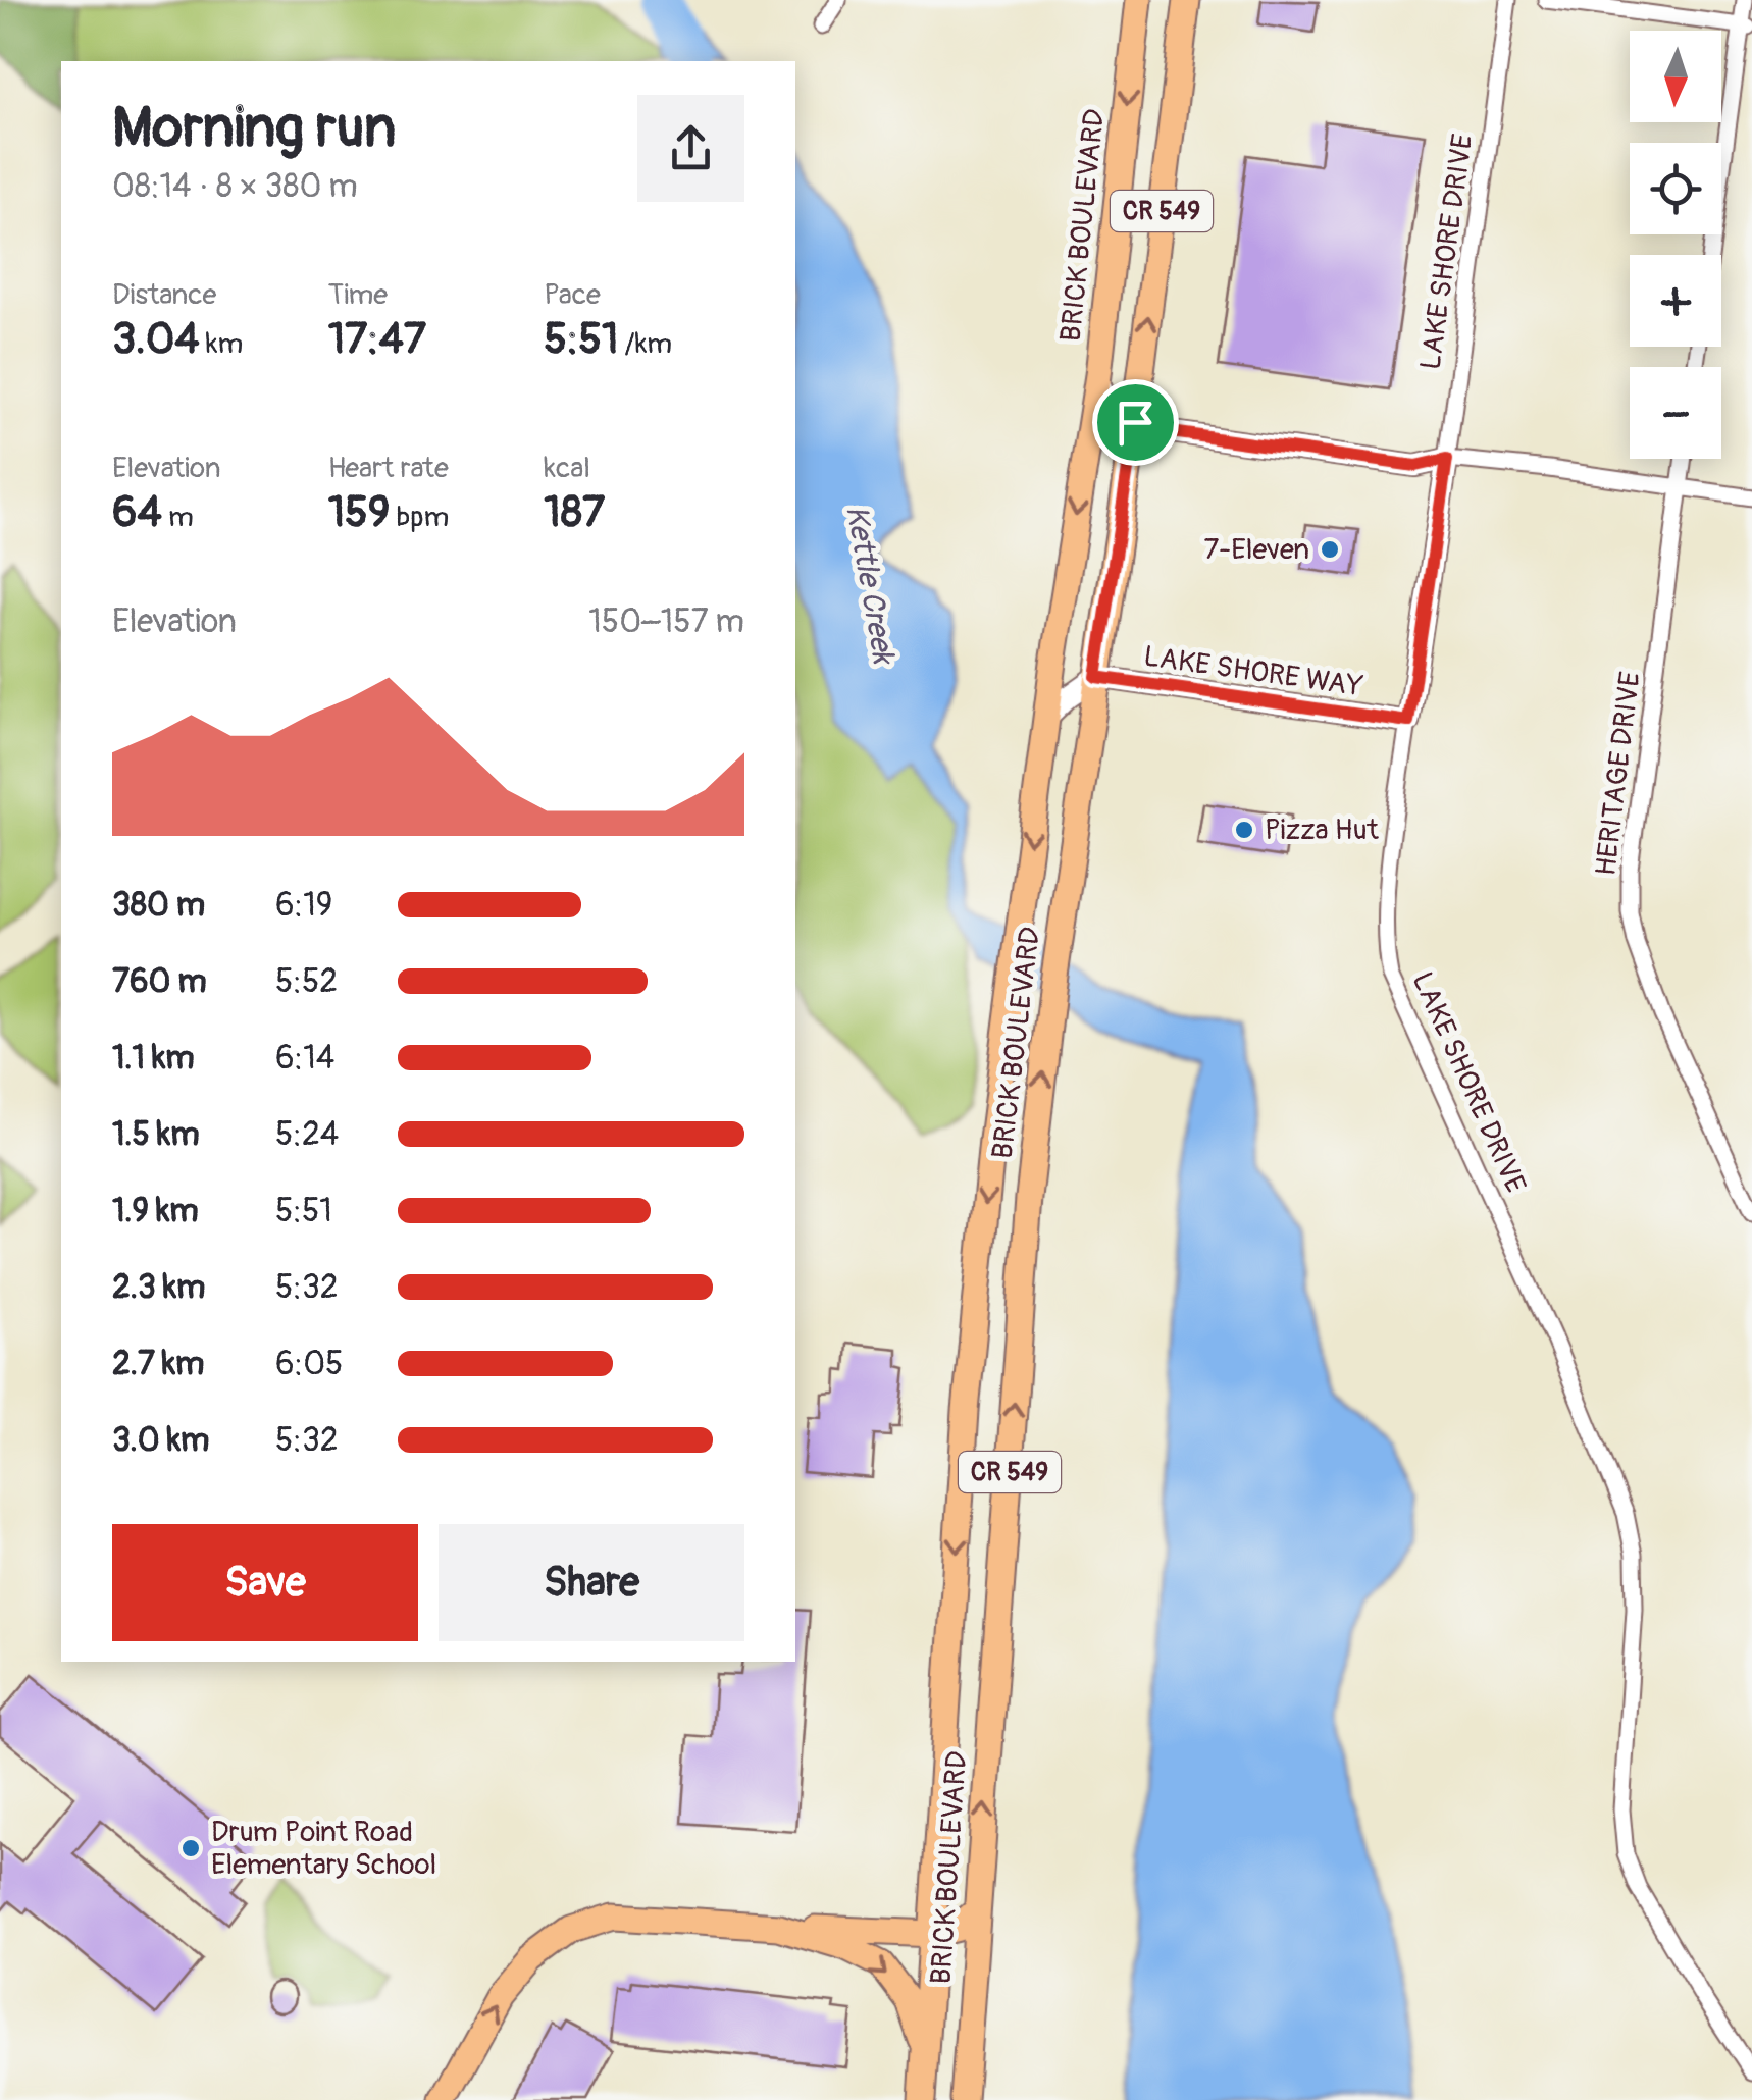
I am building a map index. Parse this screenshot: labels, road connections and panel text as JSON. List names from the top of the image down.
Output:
{
  "streets": {
    "main road": ["CR 549", "BRICK BOULEVARD"],
    "street": ["LAKE SHORE DRIVE", "LAKE SHORE WAY", "HERITAGE DRIVE"]
  },
  "crossings": [
    ["BRICK BOULEVARD", "LAKE SHORE WAY"],
    ["LAKE SHORE DRIVE", "LAKE SHORE WAY"]
  ],
  "water": ["Kettle Creek"],
  "places": ["7-Eleven", "Pizza Hut", "Drum Point Road Elementary School"],
  "north": "bottom",
  "page": {
    "map_buttons": ["+", "−"],
    "heading": ["Morning run", "08:14 · 8 × 380 m"],
    "stats": [
      ["Distance", "3.04 km"],
      ["Time", "17:47"],
      ["Pace", "5:51 /km"],
      ["Elevation", "64 m"],
      ["Heart rate", "159 bpm"],
      ["kcal", "187"]
    ],
    "chart": ["Elevation", "150–157 m"],
    "list": [
      {
        "name": "380 m",
        "note": "6:19"
      },
      {
        "name": "760 m",
        "note": "5:52"
      },
      {
        "name": "1.1 km",
        "note": "6:14"
      },
      {
        "name": "1.5 km",
        "note": "5:24"
      },
      {
        "name": "1.9 km",
        "note": "5:51"
      },
      {
        "name": "2.3 km",
        "note": "5:32"
      },
      {
        "name": "2.7 km",
        "note": "6:05"
      },
      {
        "name": "3.0 km",
        "note": "5:32"
      }
    ],
    "buttons": ["Save", "Share"]
  }
}
